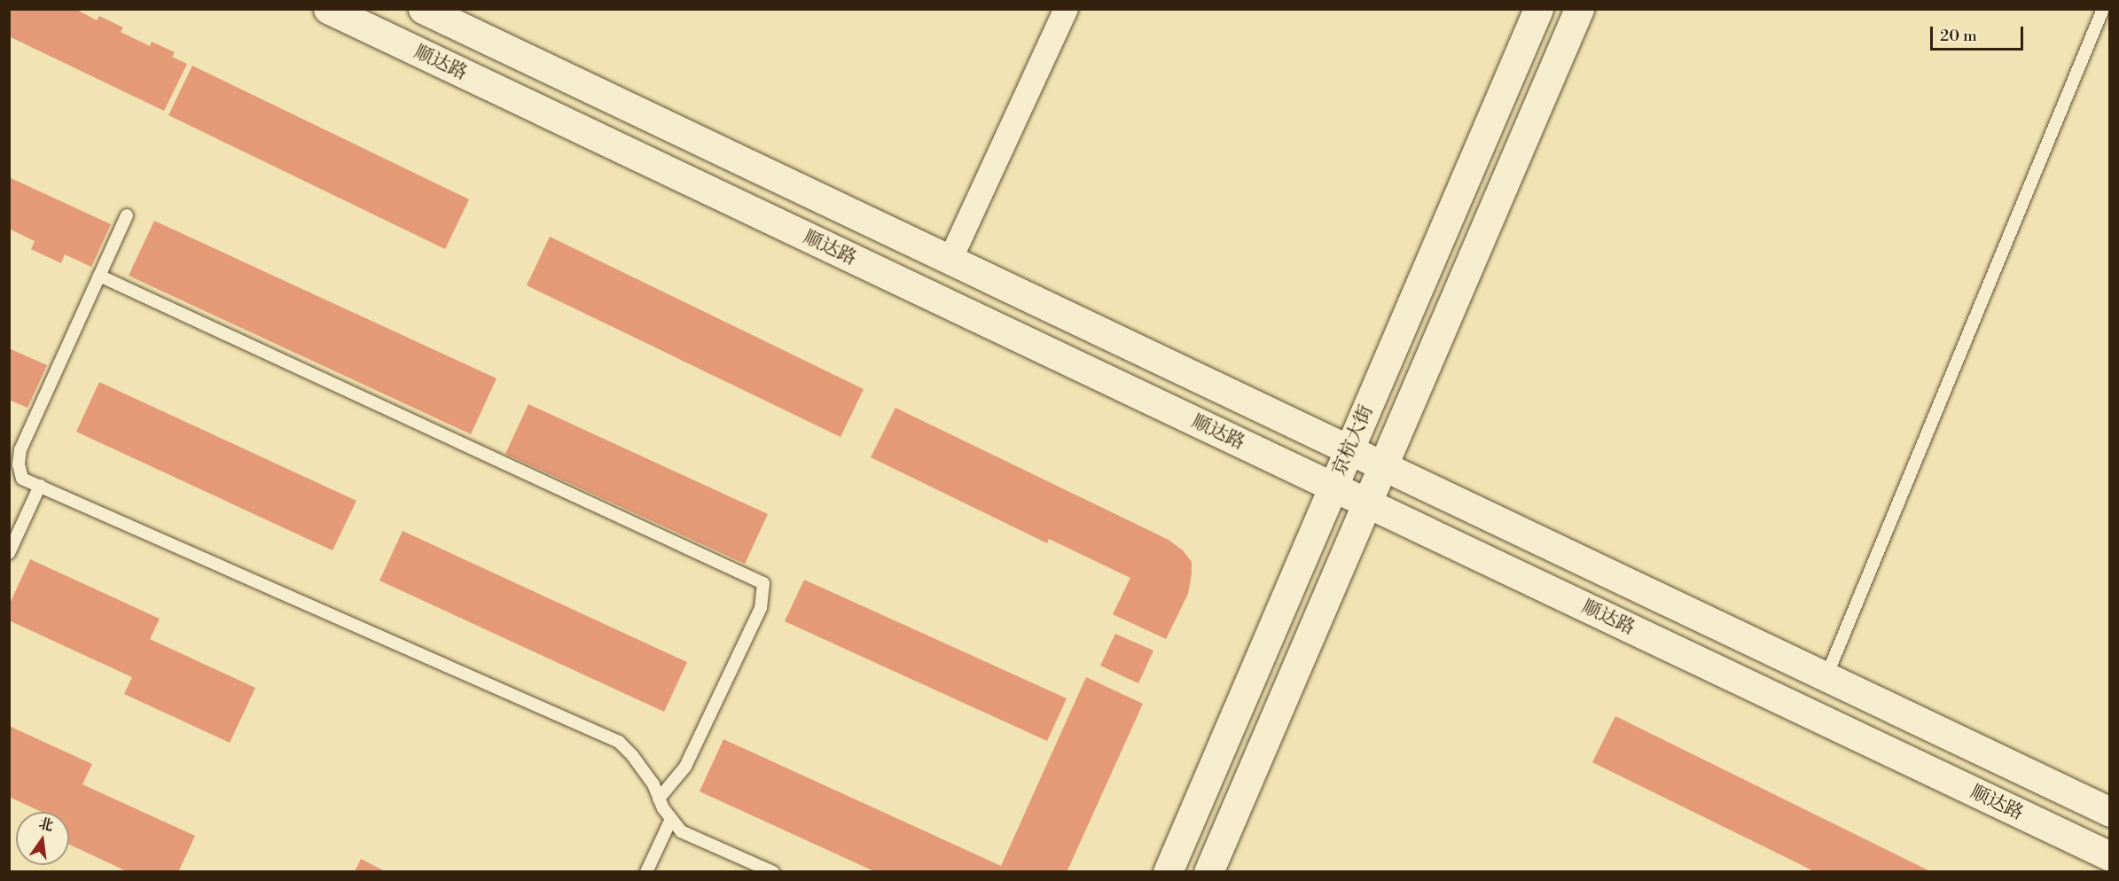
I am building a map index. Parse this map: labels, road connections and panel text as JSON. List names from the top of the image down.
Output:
{
  "streets": {
    "main road": ["顺达路", "京杭大街"]
  },
  "crossings": [
    ["顺达路", "京杭大街"]
  ],
  "scale_bar": "20 m",
  "north": "top"
}
